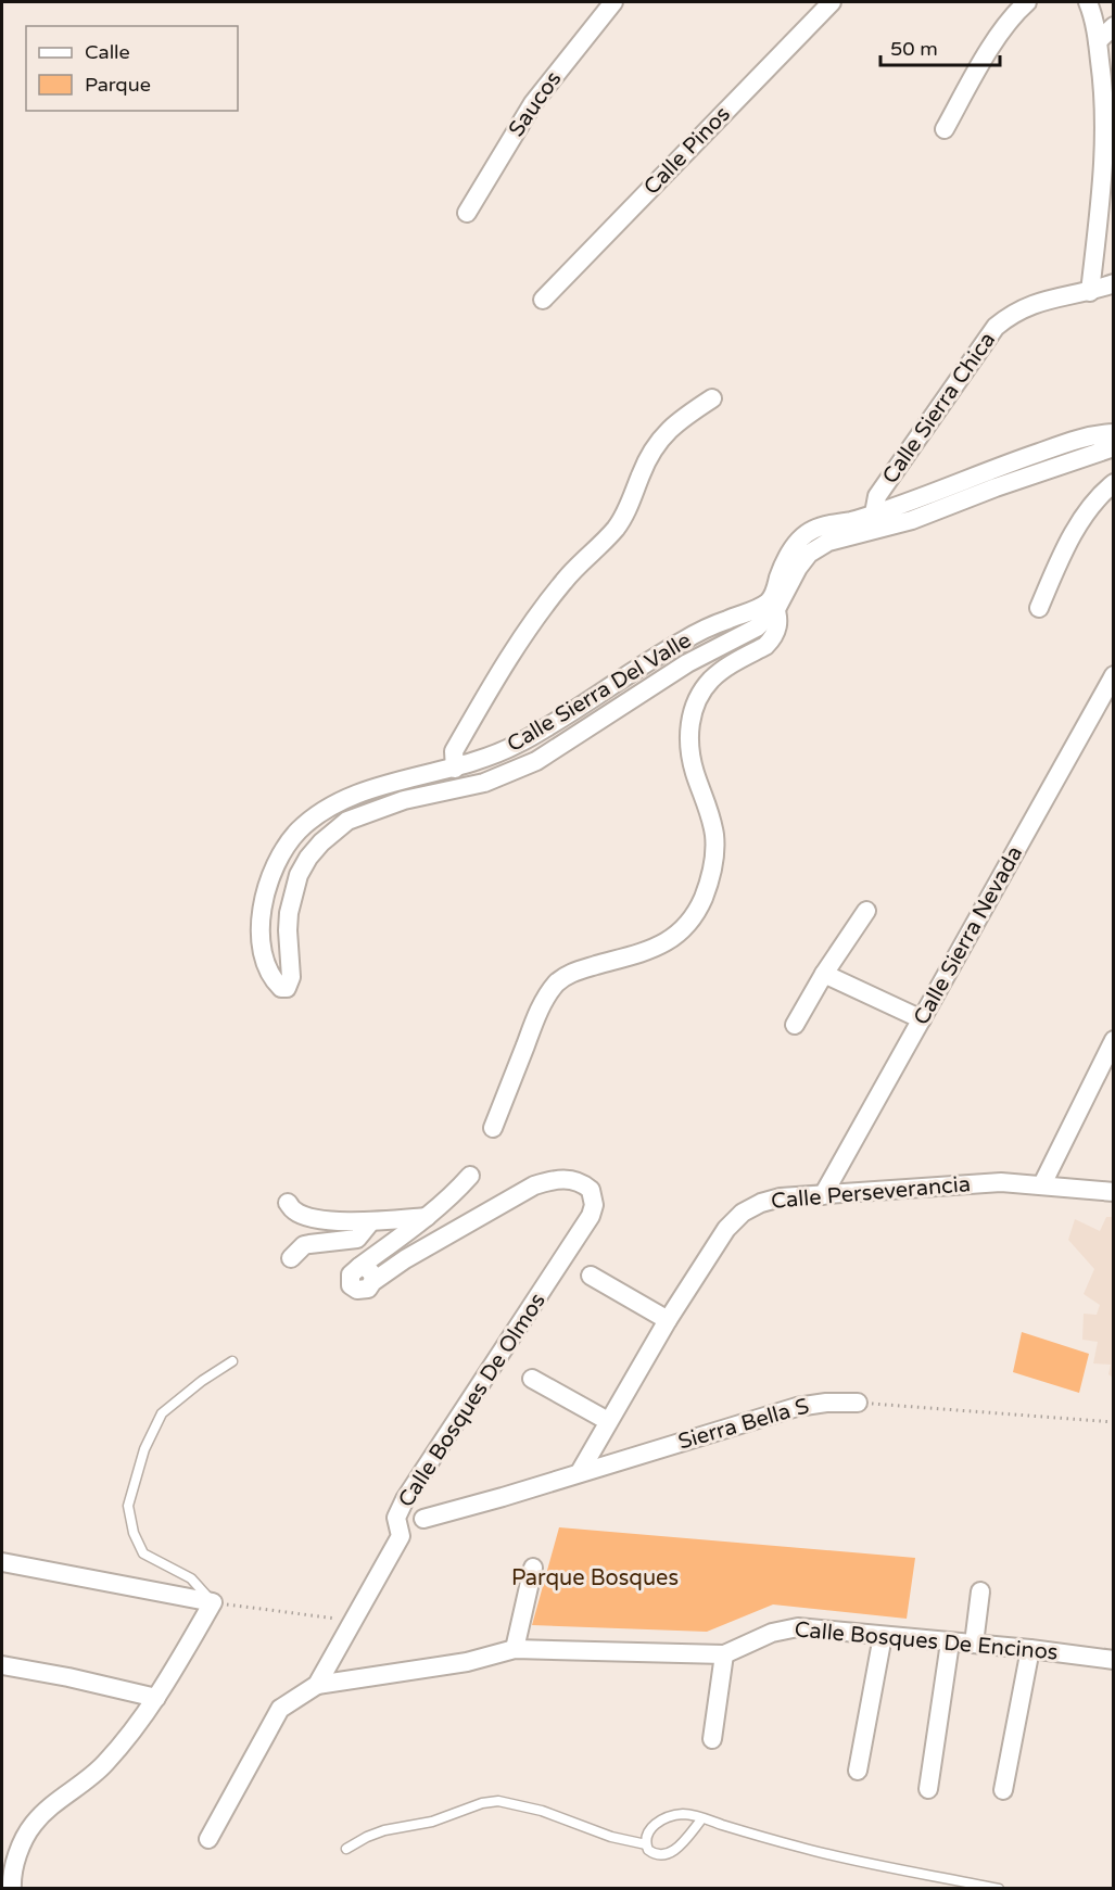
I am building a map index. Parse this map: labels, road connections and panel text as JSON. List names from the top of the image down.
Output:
{
  "streets": {
    "street": [
      "Saucos",
      "Calle Pinos",
      "Calle Sierra Chica",
      "Calle Sierra Del Valle",
      "Calle Sierra Nevada",
      "Calle Perseverancia",
      "Calle Bosques De Olmos",
      "Sierra Bella S",
      "Calle Bosques De Encinos"
    ]
  },
  "crossings": [
    ["Calle Sierra Chica", "Calle Sierra Del Valle"],
    ["Calle Sierra Nevada", "Calle Perseverancia"],
    ["Calle Perseverancia", "Sierra Bella S"],
    ["Calle Bosques De Olmos", "Calle Bosques De Encinos"]
  ],
  "parks": ["Parque Bosques"],
  "legend": ["Calle", "Parque"],
  "scale_bar": "50 m"
}
